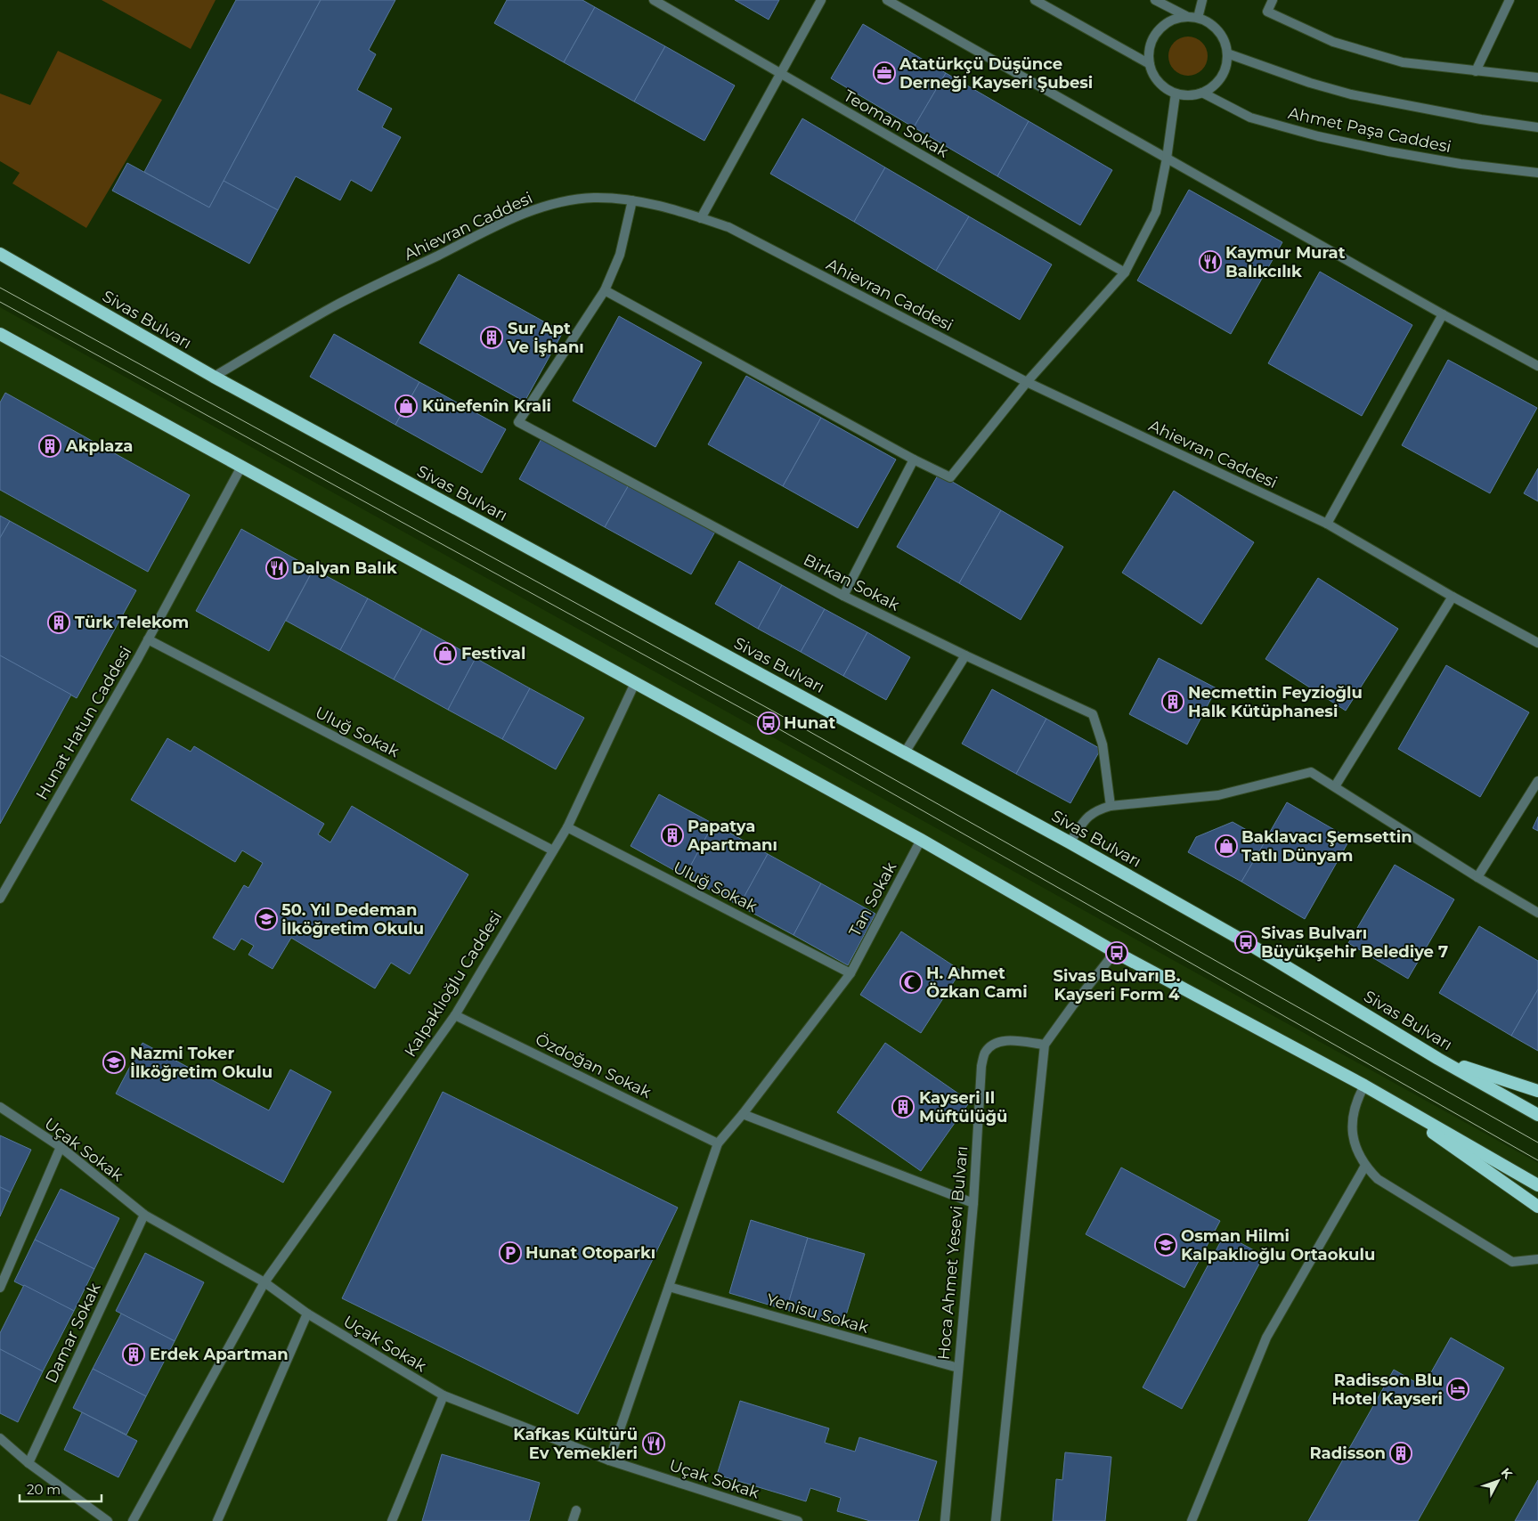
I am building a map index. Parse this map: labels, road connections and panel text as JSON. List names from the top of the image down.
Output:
{
  "streets": {
    "highway": ["Sivas Bulvarı"],
    "street": [
      "Teoman Sokak",
      "Ahmet Paşa Caddesi",
      "Ahievran Caddesi",
      "Birkan Sokak",
      "Hunat Hatun Caddesi",
      "Uluğ Sokak",
      "Tan Sokak",
      "Kalpaklıoğlu Caddesi",
      "Özdoğan Sokak",
      "Uçak Sokak",
      "Hoca Ahmet Yesevi Bulvarı",
      "Yenisu Sokak",
      "Damar Sokak"
    ]
  },
  "crossings": [
    ["Ahievran Caddesi", "Sivas Bulvarı"],
    ["Hunat Hatun Caddesi", "Uluğ Sokak"],
    ["Uluğ Sokak", "Tan Sokak"],
    ["Uluğ Sokak", "Kalpaklıoğlu Caddesi"],
    ["Tan Sokak", "Özdoğan Sokak"],
    ["Kalpaklıoğlu Caddesi", "Özdoğan Sokak"],
    ["Kalpaklıoğlu Caddesi", "Uçak Sokak"],
    ["Uçak Sokak", "Damar Sokak"],
    ["Hoca Ahmet Yesevi Bulvarı", "Yenisu Sokak"]
  ],
  "places": {
    "office": ["Atatürkçü Düşünce Derneği Kayseri Şubesi"],
    "restaurant": ["Kaymur Murat Balıkcılık", "Dalyan Balık", "Kafkas Kültürü Ev Yemekleri"],
    "building": [
      "Sur Apt Ve İşhanı",
      "Akplaza",
      "Türk Telekom",
      "Necmettin Feyzioğlu Halk Kütüphanesi",
      "Papatya Apartmanı",
      "Kayseri Il Müftülüğü",
      "Erdek Apartman",
      "Radisson"
    ],
    "shop": ["Künefenîn Krali", "Festival", "Baklavacı Şemsettin Tatlı Dünyam"],
    "bus stop": ["Hunat", "Sivas Bulvarı Büyükşehir Belediye 7", "Sivas Bulvarı B. Kayseri Form 4"],
    "school or university": ["50. Yıl Dedeman İlköğretim Okulu", "Nazmi Toker İlköğretim Okulu", "Osman Hilmi Kalpaklıoğlu Ortaokulu"],
    "mosque": ["H. Ahmet Özkan Cami"],
    "parking": ["Hunat Otoparkı"],
    "hotel": ["Radisson Blu Hotel Kayseri"]
  },
  "scale_bar": "20 m",
  "north": "top right"
}
